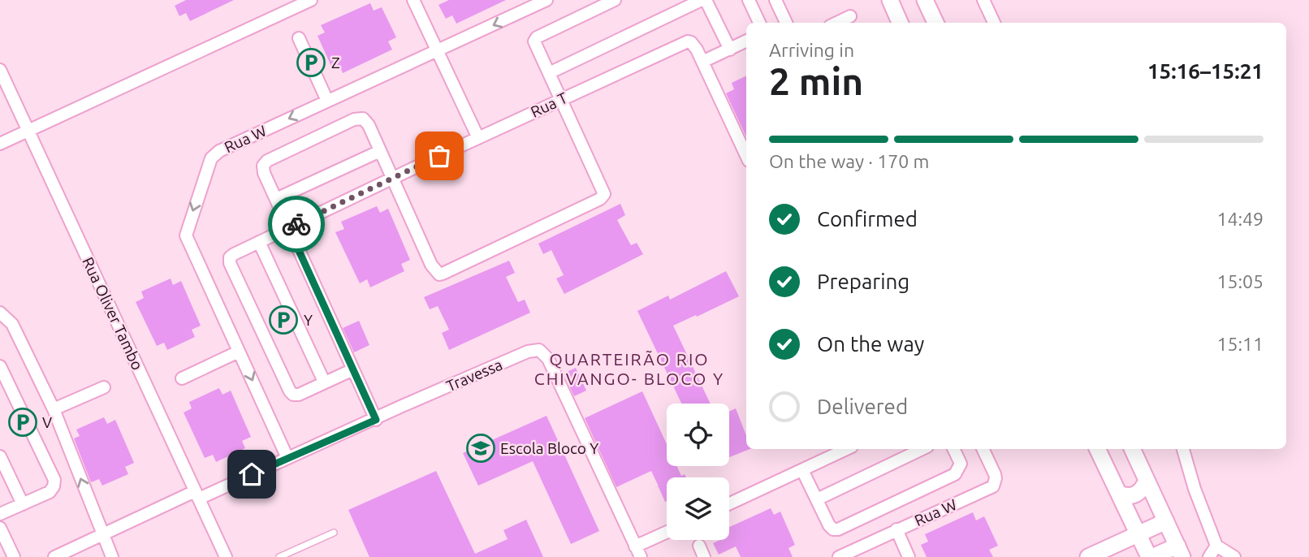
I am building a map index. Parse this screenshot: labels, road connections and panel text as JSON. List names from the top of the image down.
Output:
{
  "streets": {
    "street": [
      "Rua T",
      "Rua W",
      "Rua Oliver Tambo",
      "Travessa"
    ]
  },
  "crossings": [
    ["Rua W", "Travessa"],
    ["Rua Oliver Tambo", "Travessa"]
  ],
  "districts": ["QUARTEIRÃO RIO CHIVANGO- BLOCO Y"],
  "places": {
    "parking": ["Z", "Y", "V"],
    "school or university": ["Escola Bloco Y"]
  },
  "page": {
    "heading": ["2 min", "Arriving in", "15:16–15:21"],
    "bar": "On the way · 170 m",
    "list": [
      ["Confirmed", "14:49"],
      ["Preparing", "15:05"],
      ["On the way", "15:11"],
      "Delivered"
    ]
  }
}
